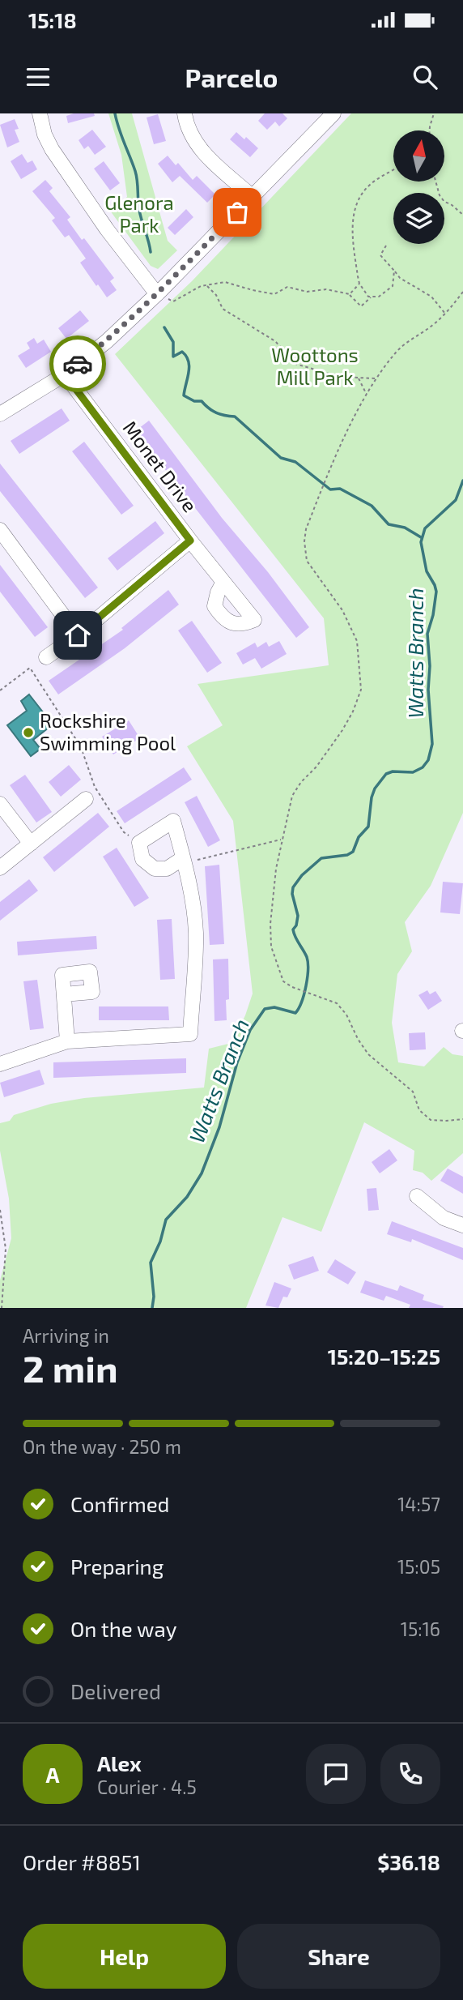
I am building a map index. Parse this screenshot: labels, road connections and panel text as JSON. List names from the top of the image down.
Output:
{
  "streets": {
    "street": ["Monet Drive"]
  },
  "water": ["Watts Branch"],
  "parks": ["Glenora Park", "Woottons Mill Park"],
  "places": ["Rockshire Swimming Pool"],
  "north": "top",
  "page": {
    "status": "15:18",
    "header": "Parcelo",
    "heading": ["2 min", "Arriving in", "15:20–15:25"],
    "panel": [
      "Alex",
      "Courier · 4.5",
      "Order #8851",
      "$36.18"
    ],
    "bar": "On the way · 250 m",
    "list": [
      ["Confirmed", "14:57"],
      ["Preparing", "15:05"],
      ["On the way", "15:16"],
      "Delivered"
    ],
    "round": "A",
    "buttons": ["Help", "Share"]
  }
}
